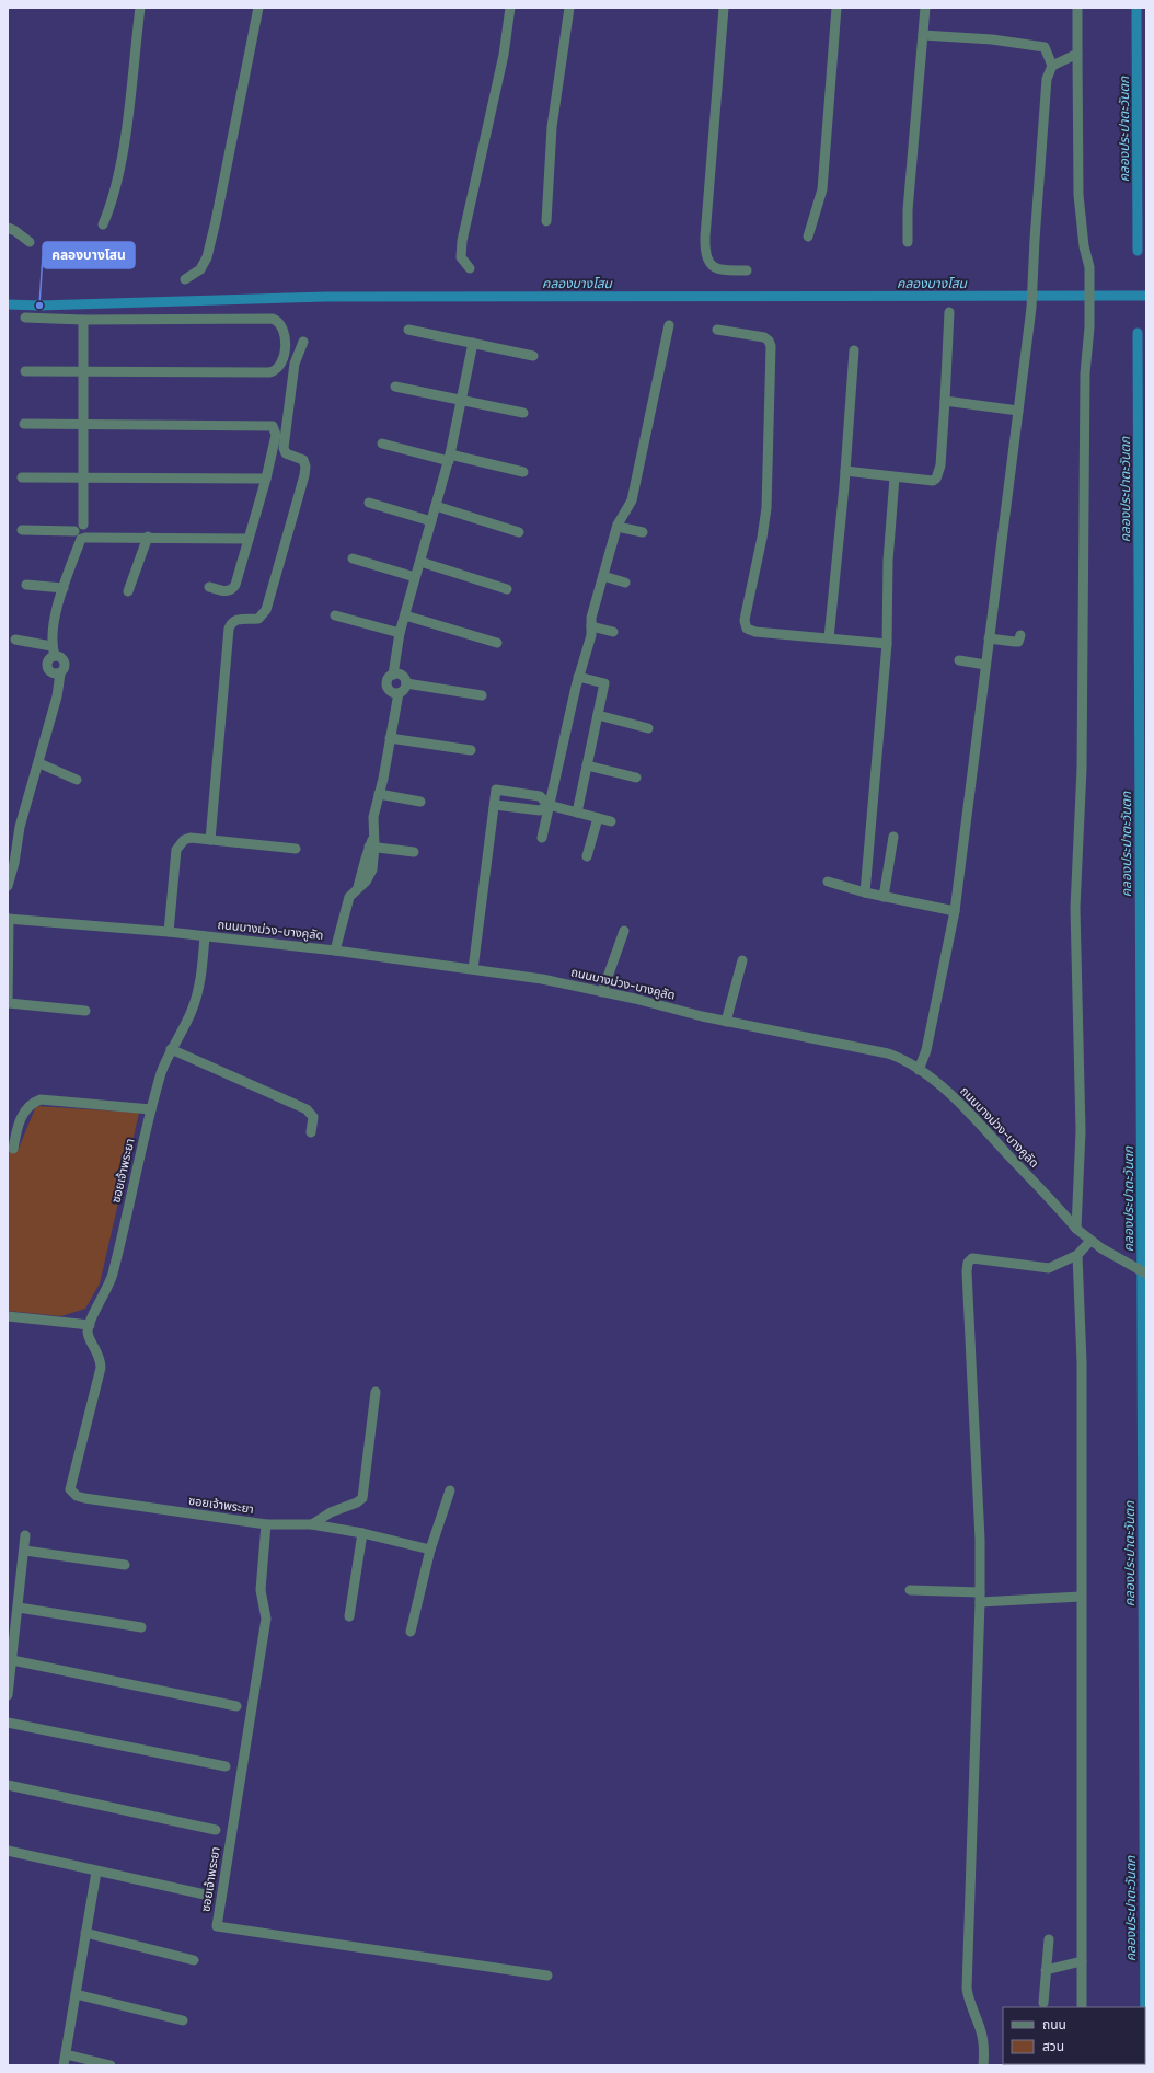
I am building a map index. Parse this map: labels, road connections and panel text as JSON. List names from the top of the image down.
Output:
{
  "streets": {
    "street": ["ถนนบางม่วง-บางคูลัด", "ซอยเจ้าพระยา"]
  },
  "crossings": [
    ["ถนนบางม่วง-บางคูลัด", "ซอยเจ้าพระยา"]
  ],
  "water": ["คลองประปาตะวันตก", "คลองบางโสน"],
  "places": ["คลองบางโสน"],
  "legend": ["ถนน", "สวน"]
}
